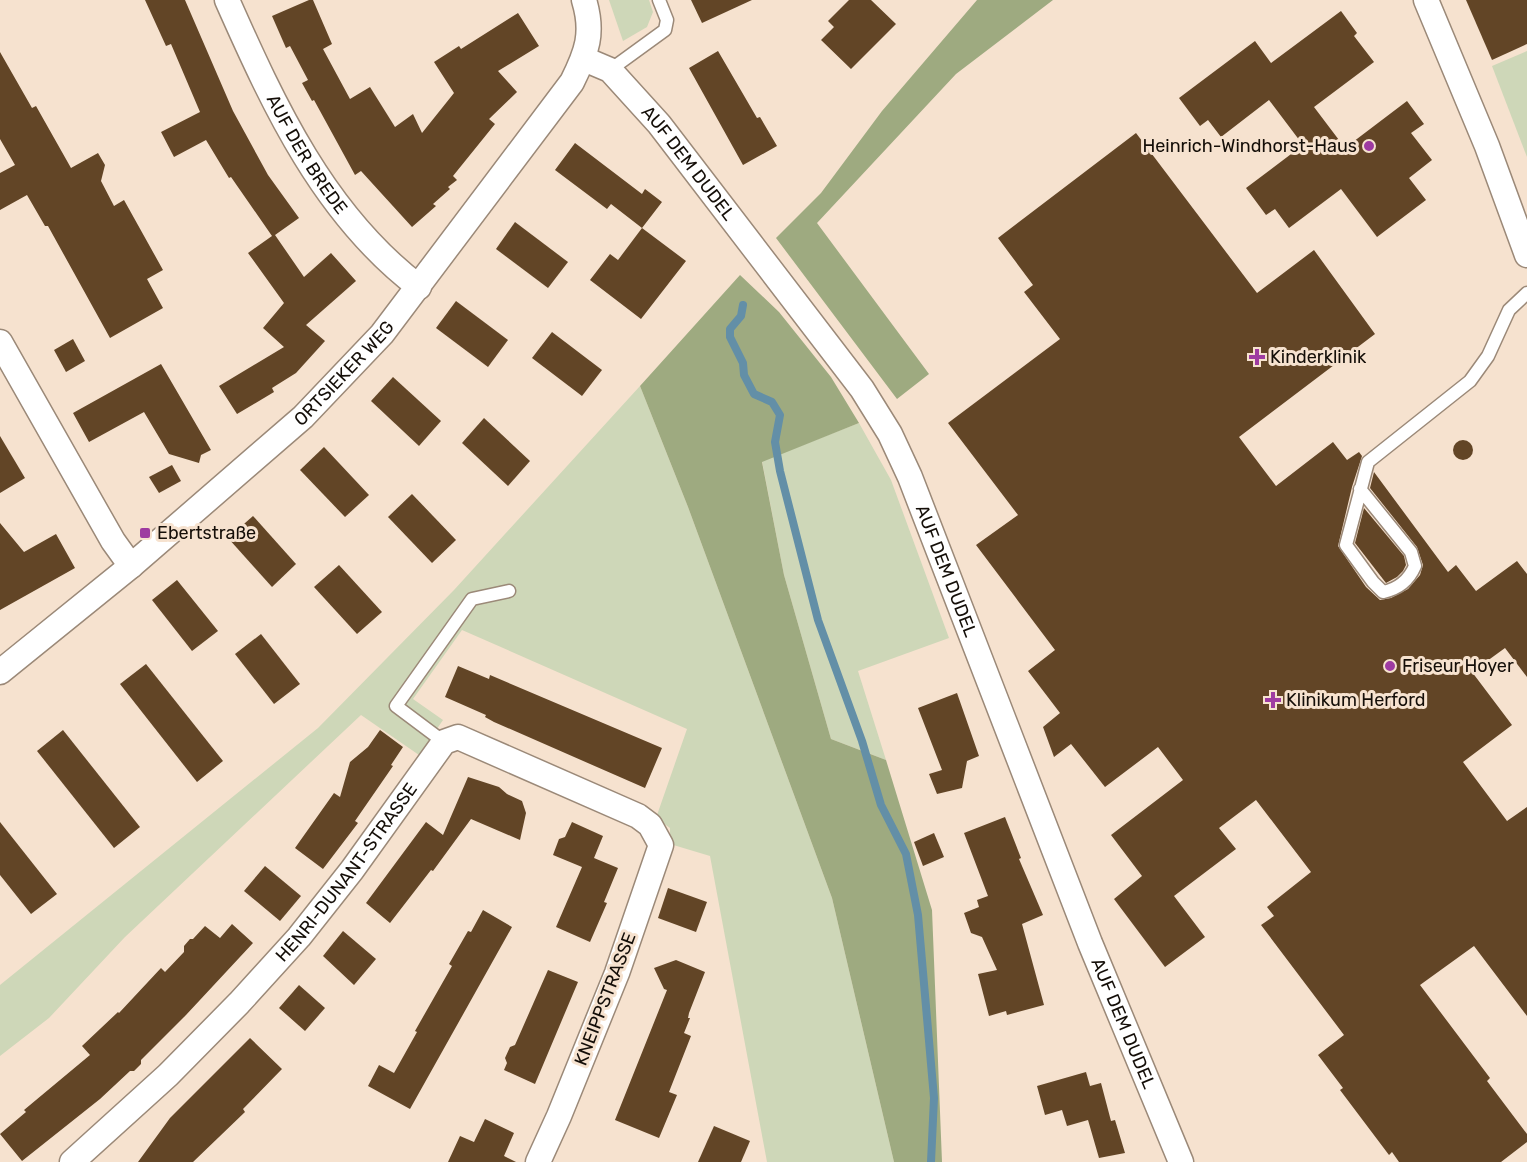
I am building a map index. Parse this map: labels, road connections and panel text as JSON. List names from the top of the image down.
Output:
{
  "streets": {
    "street": [
      "AUF DER BREDE",
      "AUF DEM DUDEL",
      "ORTSIEKER WEG",
      "HENRI-DUNANT-STRASSE",
      "KNEIPPSTRASSE"
    ]
  },
  "crossings": [
    ["AUF DER BREDE", "ORTSIEKER WEG"],
    ["AUF DEM DUDEL", "ORTSIEKER WEG"],
    ["HENRI-DUNANT-STRASSE", "KNEIPPSTRASSE"]
  ],
  "places": {
    "other": ["Heinrich-Windhorst-Haus", "Friseur Hoyer"],
    "health": ["Kinderklinik", "Klinikum Herford"],
    "transit": ["Ebertstraße"]
  }
}
